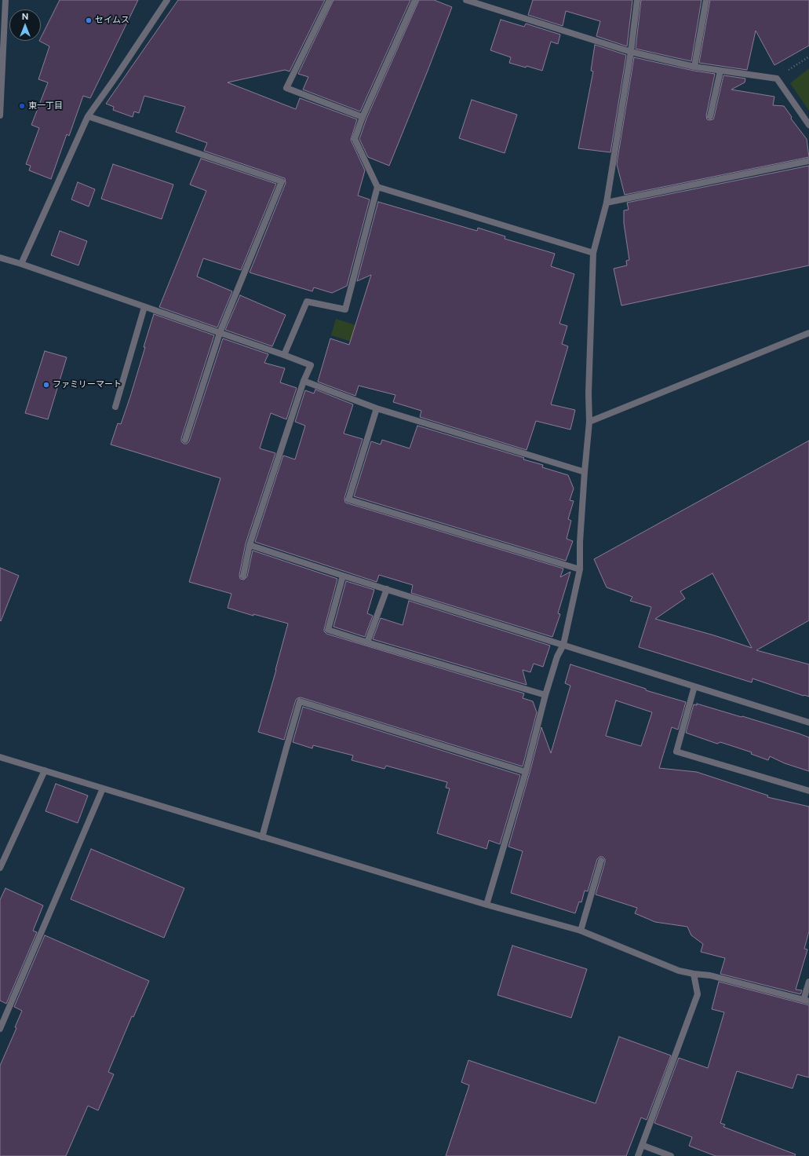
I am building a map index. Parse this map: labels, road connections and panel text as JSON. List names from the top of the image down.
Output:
{
  "places": ["セイムス", "東一丁目", "ファミリーマート"],
  "north": "top"
}
